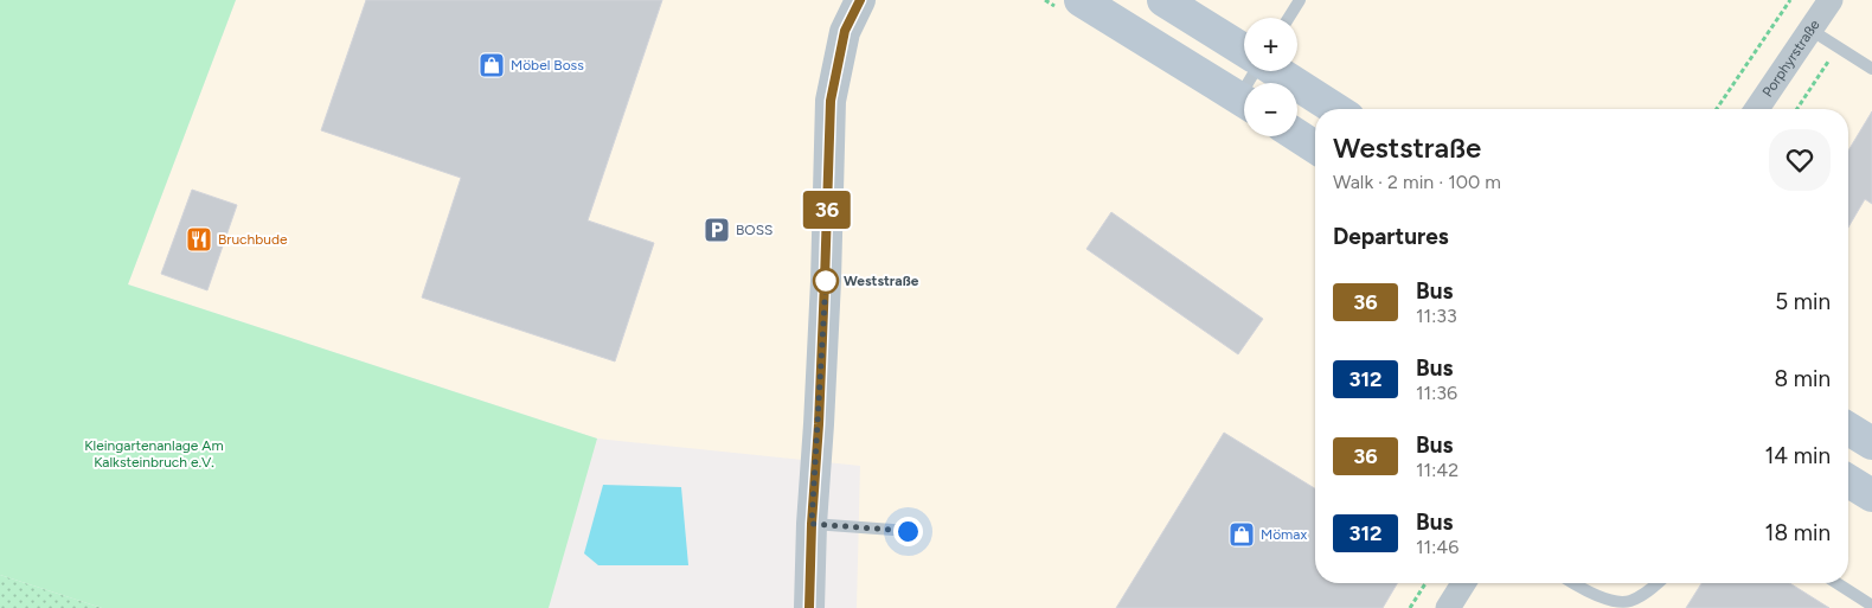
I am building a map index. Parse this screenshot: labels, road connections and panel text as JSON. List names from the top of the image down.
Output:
{
  "streets": {
    "street": ["Porphyrstraße"]
  },
  "parks": ["Kleingartenanlage Am Kalksteinbruch e.V."],
  "places": {
    "shop": ["Möbel Boss", "Mömax"],
    "parking": ["BOSS"],
    "restaurant": ["Bruchbude"],
    "other": ["Weststraße"]
  },
  "lines": ["bus line 36"],
  "page": {
    "on_map": "36",
    "map_buttons": ["+", "−"],
    "heading": [
      ["Weststraße", "Walk · 2 min · 100 m"],
      "Departures"
    ],
    "list": [
      {
        "mark": "36",
        "name": "Bus",
        "note": "11:33",
        "value": "5 min"
      },
      {
        "mark": "312",
        "name": "Bus",
        "note": "11:36",
        "value": "8 min"
      },
      {
        "mark": "36",
        "name": "Bus",
        "note": "11:42",
        "value": "14 min"
      },
      {
        "mark": "312",
        "name": "Bus",
        "note": "11:46",
        "value": "18 min"
      }
    ]
  }
}
